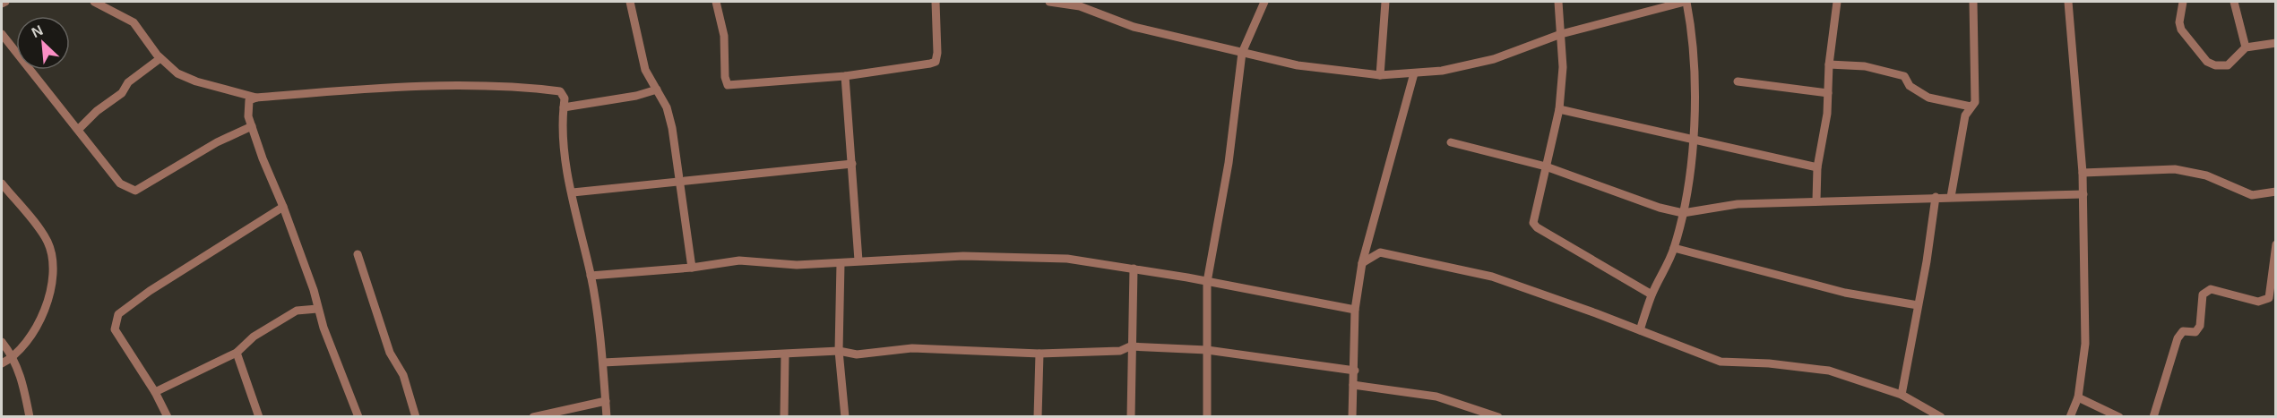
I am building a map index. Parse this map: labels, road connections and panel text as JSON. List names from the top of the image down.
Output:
{
  "north": "top left"
}
